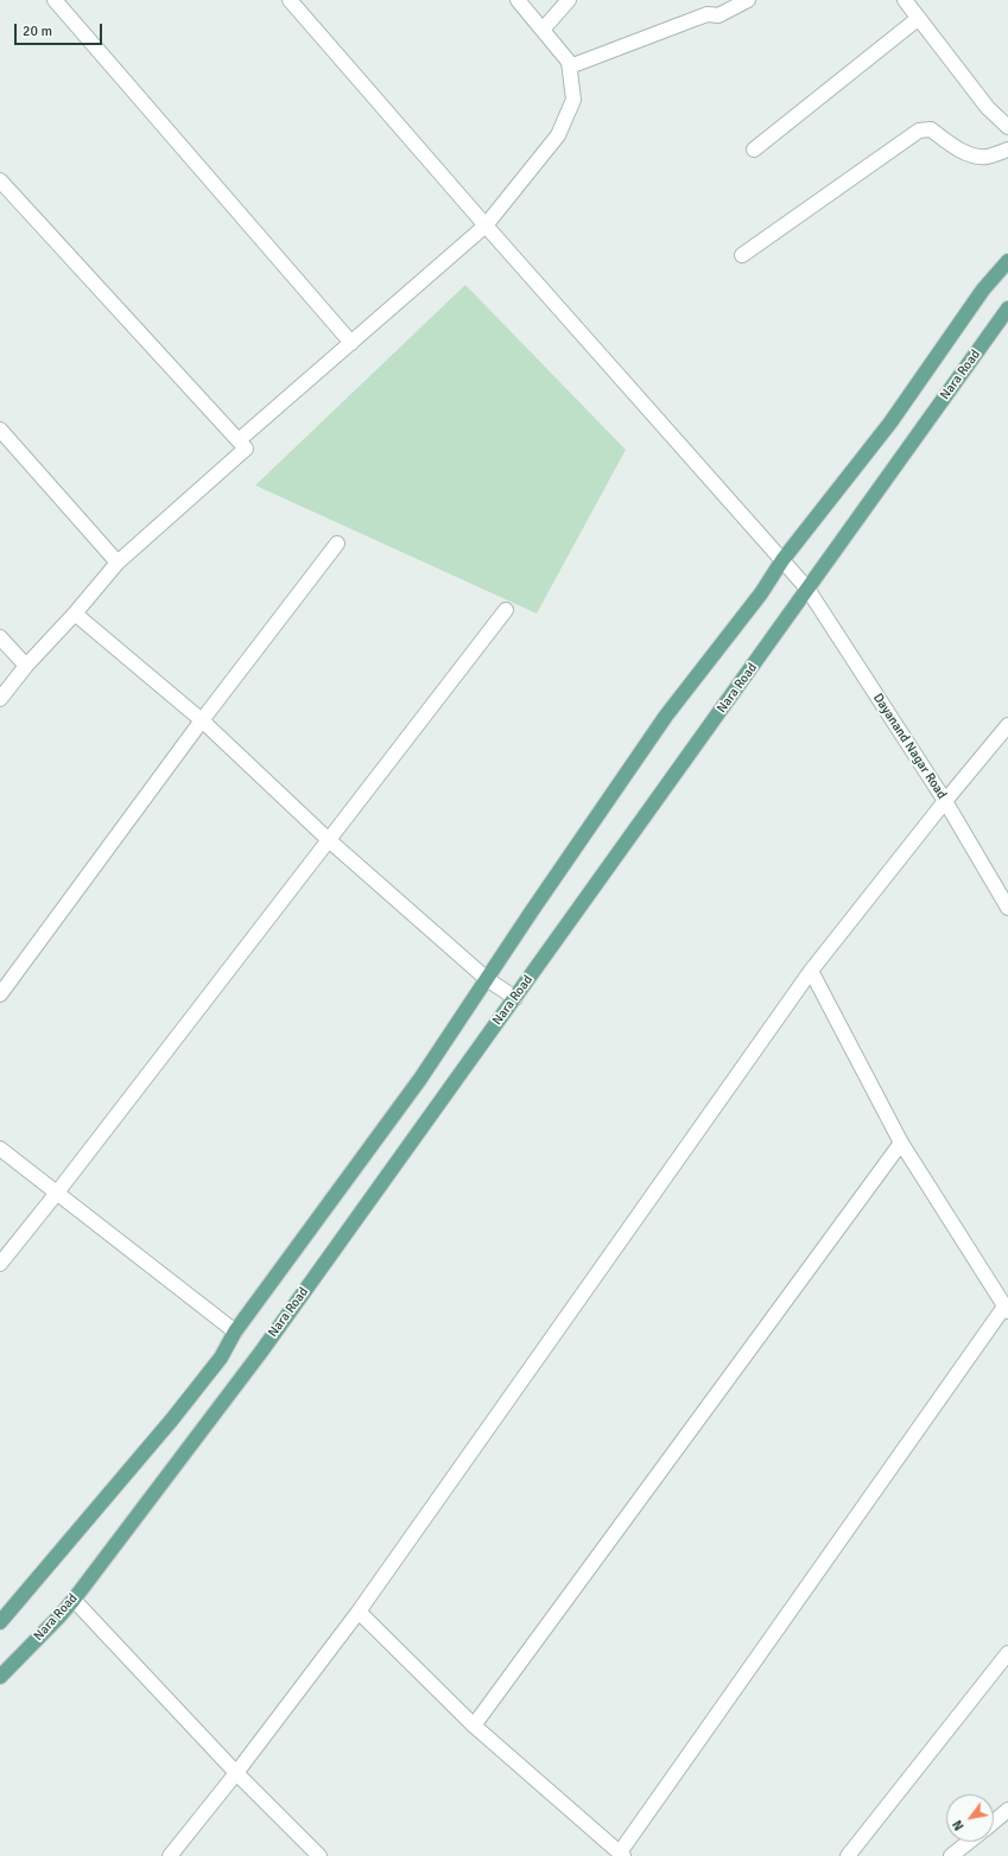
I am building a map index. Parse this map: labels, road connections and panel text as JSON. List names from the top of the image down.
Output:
{
  "streets": {
    "main road": ["Nara Road"],
    "street": ["Dayanand Nagar Road"]
  },
  "crossings": [
    ["Nara Road", "Dayanand Nagar Road"]
  ],
  "scale_bar": "20 m",
  "north": "bottom left"
}
